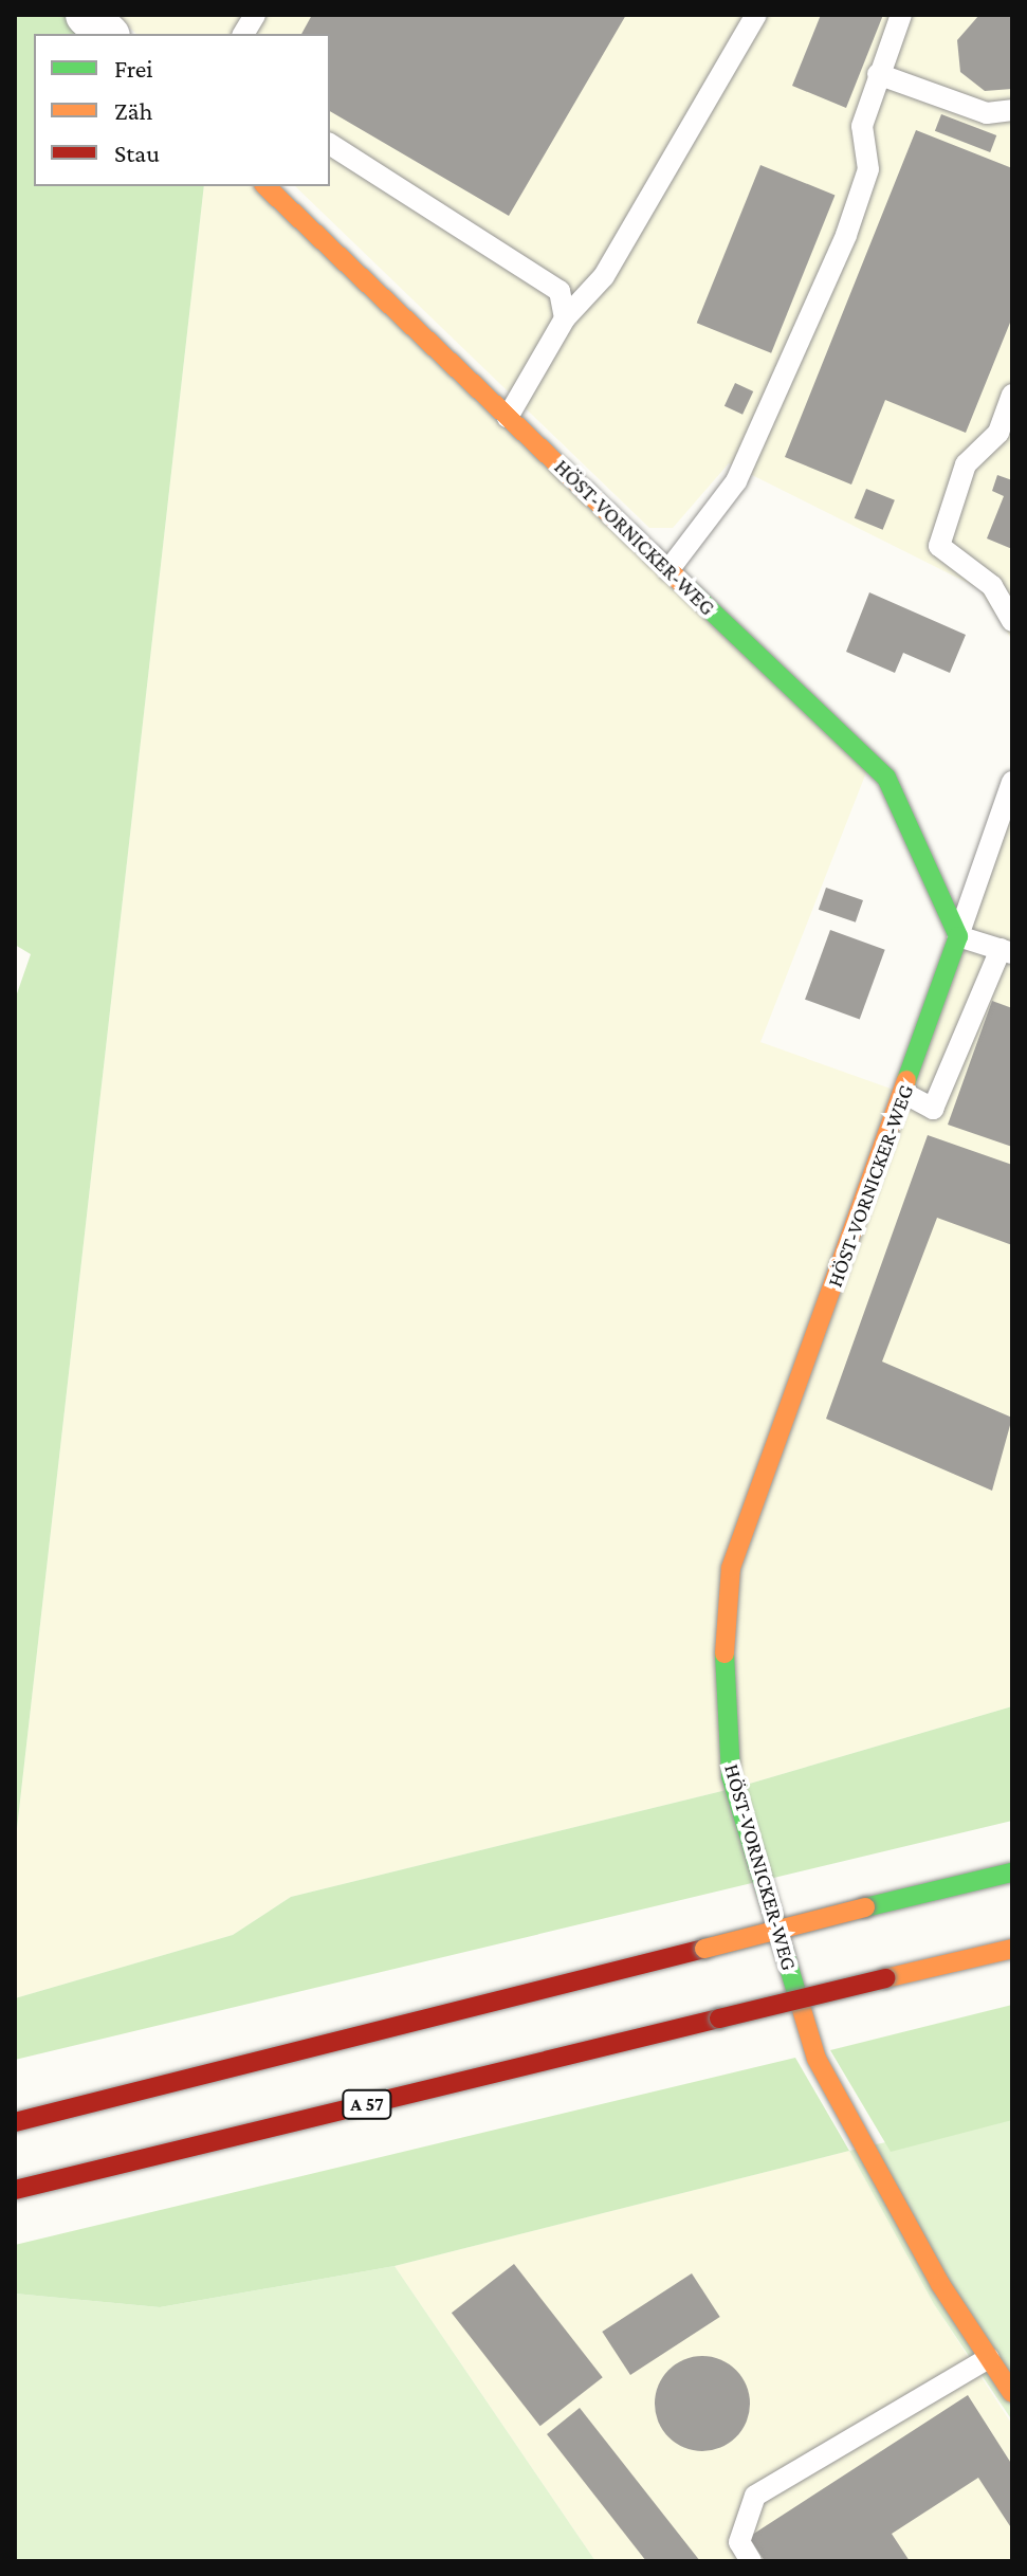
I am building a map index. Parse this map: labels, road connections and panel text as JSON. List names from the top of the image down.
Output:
{
  "streets": {
    "main road": ["HÖST-VORNICKER-WEG", "A 57"]
  },
  "legend": ["Frei", "Zäh", "Stau"]
}
